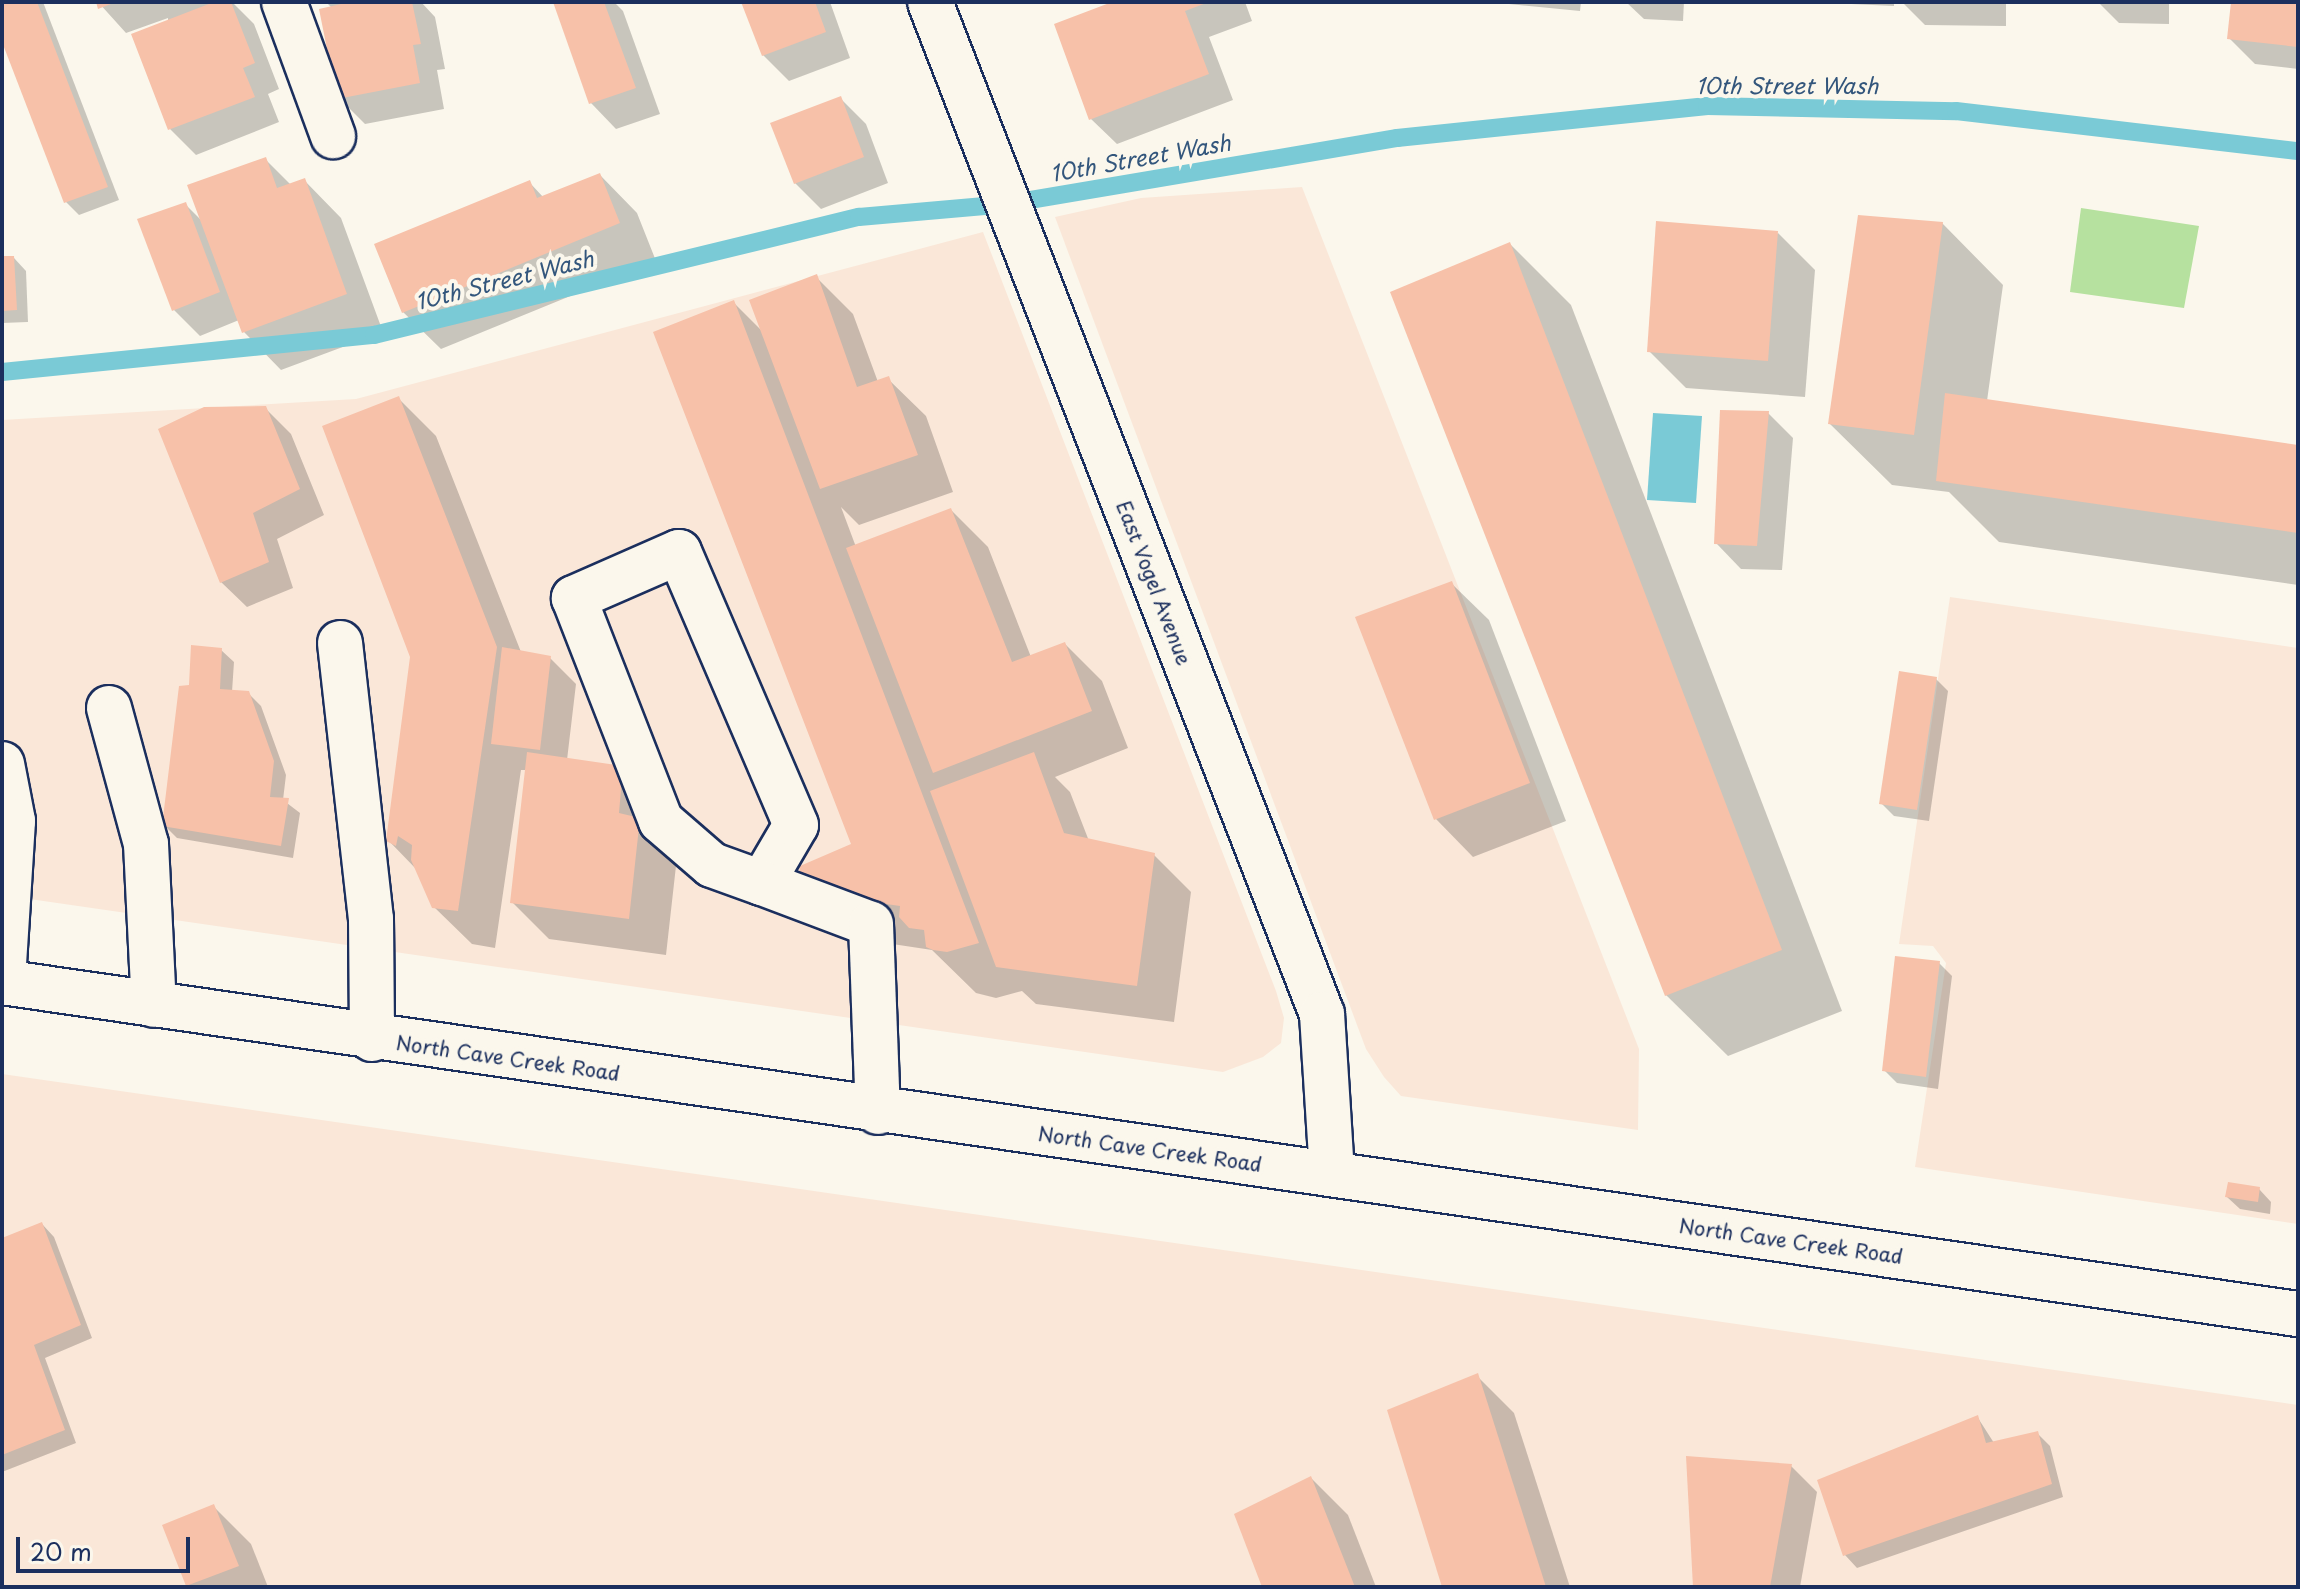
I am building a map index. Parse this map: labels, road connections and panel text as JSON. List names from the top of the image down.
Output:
{
  "streets": {
    "main road": ["East Vogel Avenue", "North Cave Creek Road"]
  },
  "crossings": [
    ["East Vogel Avenue", "North Cave Creek Road"]
  ],
  "water": ["10th Street Wash"],
  "scale_bar": "20 m"
}
